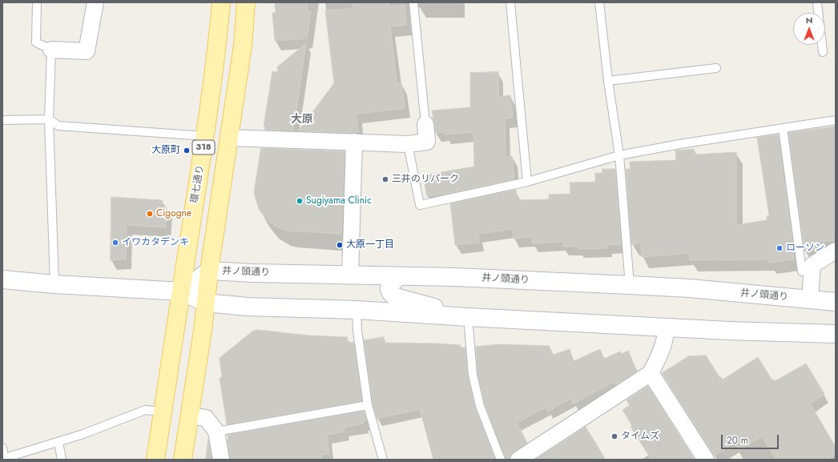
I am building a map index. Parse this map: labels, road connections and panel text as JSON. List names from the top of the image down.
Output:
{
  "streets": {
    "main road": ["318", "環七通り", "井ノ頭通り"]
  },
  "crossings": [
    ["318", "井ノ頭通り"],
    ["環七通り", "井ノ頭通り"]
  ],
  "districts": ["大原"],
  "places": [
    "大原町",
    "三井のリパーク",
    "Sugiyama Clinic",
    "Cigogne",
    "イワカタデンキ",
    "大原一丁目",
    "ローソン",
    "タイムズ"
  ],
  "scale_bar": "20 m",
  "north": "top"
}
